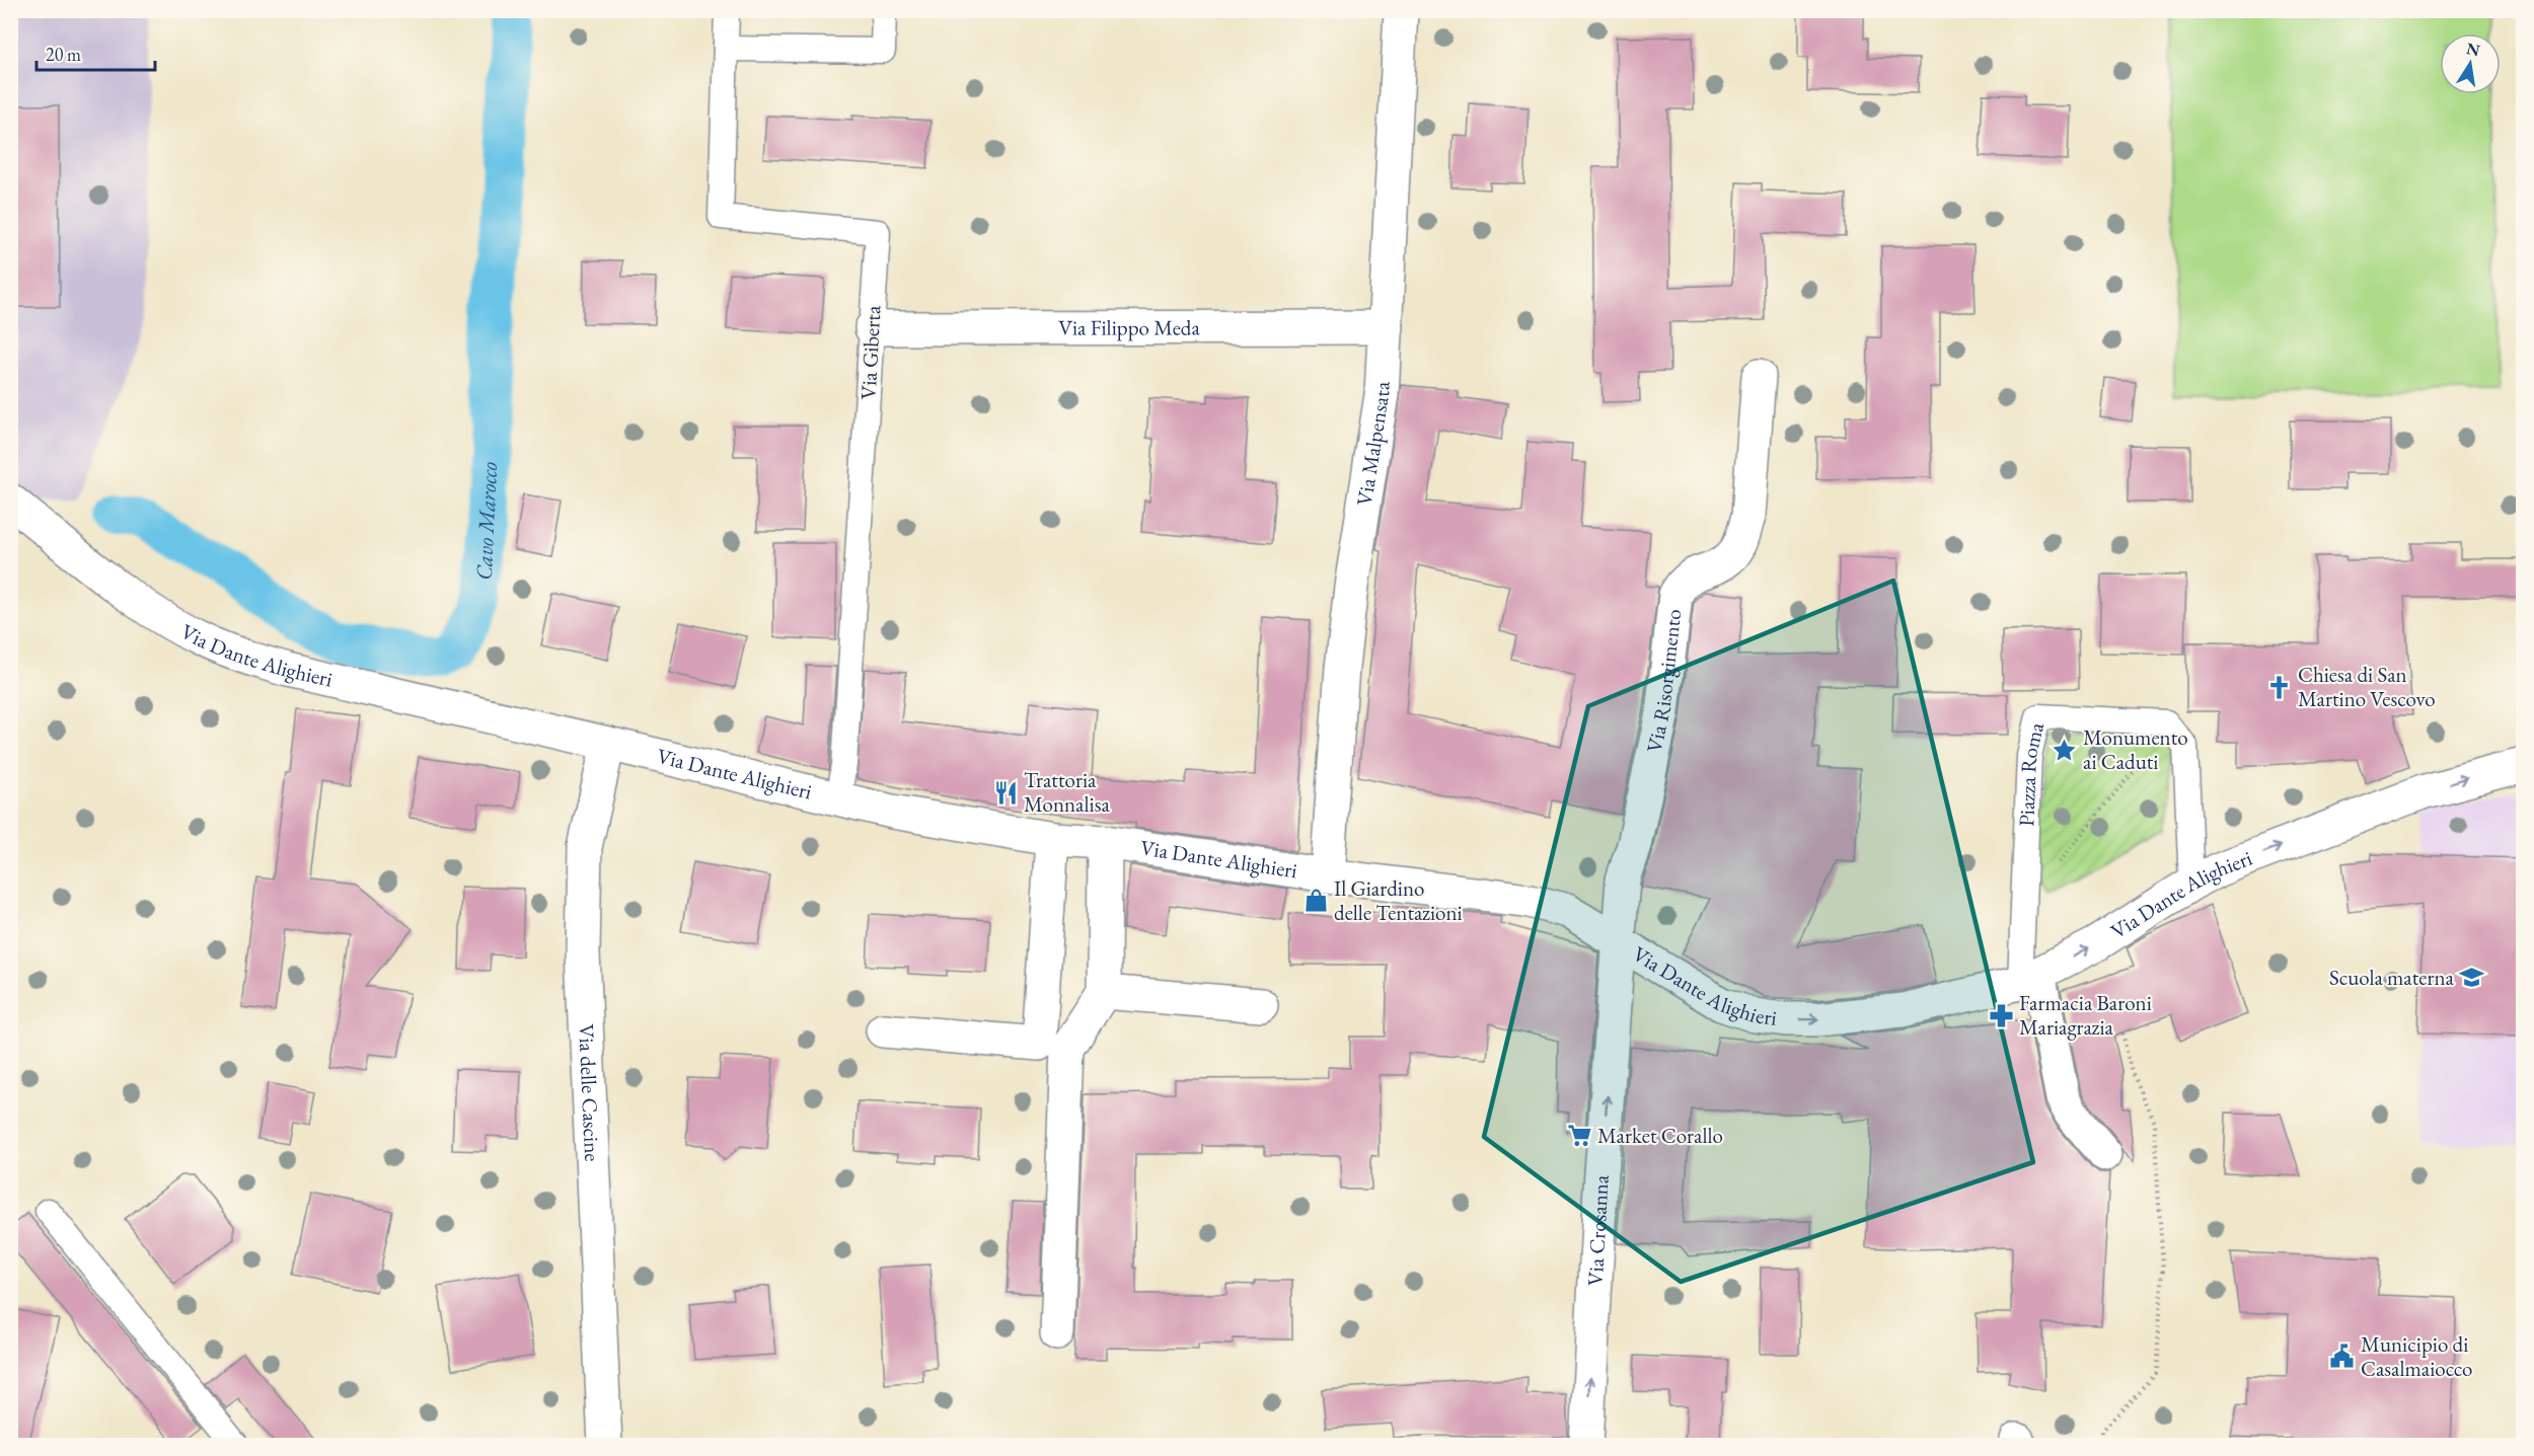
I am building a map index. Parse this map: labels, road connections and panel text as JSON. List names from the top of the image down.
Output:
{
  "streets": {
    "street": [
      "Via Filippo Meda",
      "Via Malpensata",
      "Via Dante Alighieri",
      "Via Risorgimento",
      "Via delle Cascine",
      "Via Crosanna"
    ],
    "lane": ["Via Giberta", "Piazza Roma"]
  },
  "crossings": [
    ["Via Filippo Meda", "Via Giberta"],
    ["Via Filippo Meda", "Via Malpensata"],
    ["Via Giberta", "Via Dante Alighieri"],
    ["Via Malpensata", "Via Dante Alighieri"],
    ["Via Dante Alighieri", "Via Risorgimento"],
    ["Via Dante Alighieri", "Piazza Roma"],
    ["Via Dante Alighieri", "Via delle Cascine"],
    ["Via Dante Alighieri", "Via Crosanna"],
    ["Via Risorgimento", "Via Crosanna"]
  ],
  "one_way": ["Via Crosanna"],
  "water": ["Cavo Marocco"],
  "places": {
    "church": ["Chiesa di San Martino Vescovo"],
    "place": ["Monumento ai Caduti"],
    "restaurant": ["Trattoria Monnalisa"],
    "shop": ["Il Giardino delle Tentazioni"],
    "school or university": ["Scuola materna"],
    "pharmacy": ["Farmacia Baroni Mariagrazia"],
    "supermarket": ["Market Corallo"],
    "public building": ["Municipio di Casalmaiocco"]
  },
  "scale_bar": "20 m",
  "north": "top"
}
